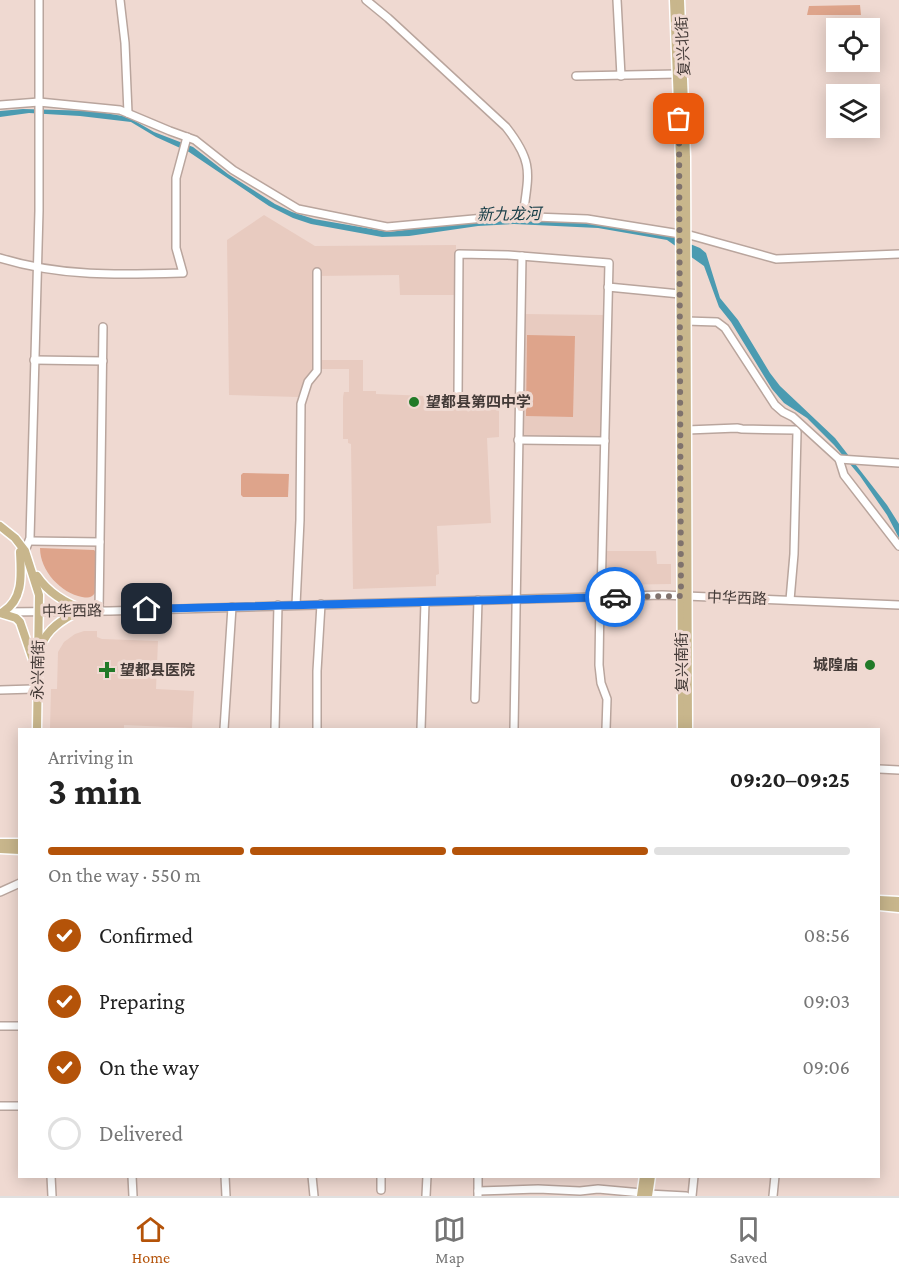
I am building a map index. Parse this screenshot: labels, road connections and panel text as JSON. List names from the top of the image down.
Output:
{
  "streets": {
    "main road": ["复兴北街", "复兴南街", "永兴南街"],
    "street": ["中华西路"]
  },
  "crossings": [
    ["复兴北街", "中华西路"],
    ["复兴北街", "复兴南街"],
    ["中华西路", "复兴南街"],
    ["中华西路", "永兴南街"]
  ],
  "water": ["新九龙河"],
  "places": {
    "other": ["望都县第四中学", "城隍庙"],
    "health": ["望都县医院"]
  },
  "page": {
    "heading": ["3 min", "Arriving in", "09:20–09:25"],
    "bar": "On the way · 550 m",
    "list": [
      ["Confirmed", "08:56"],
      ["Preparing", "09:03"],
      ["On the way", "09:06"],
      "Delivered"
    ],
    "tabs": ["Home", "Map", "Saved"]
  }
}
